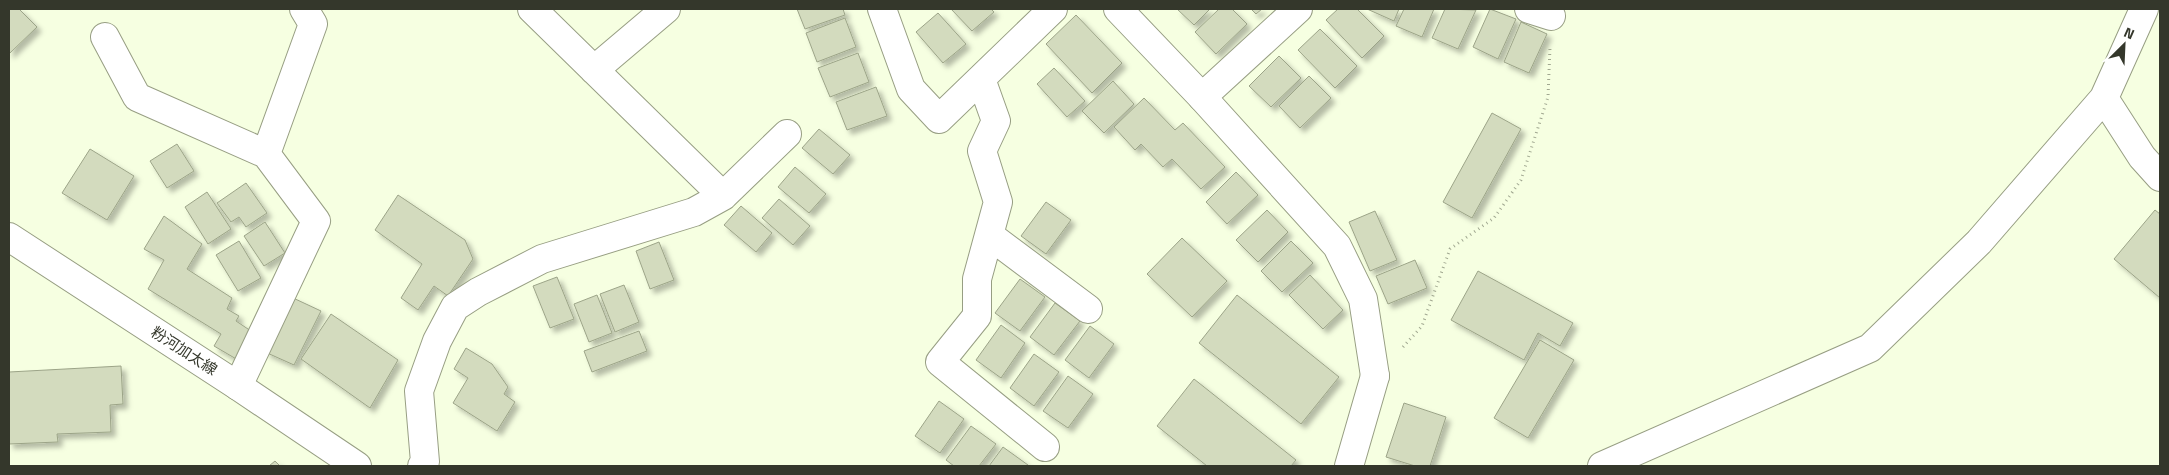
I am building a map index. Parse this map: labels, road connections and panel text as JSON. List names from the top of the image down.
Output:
{
  "streets": {
    "street": ["粉河加太線"]
  },
  "north": "top right"
}
